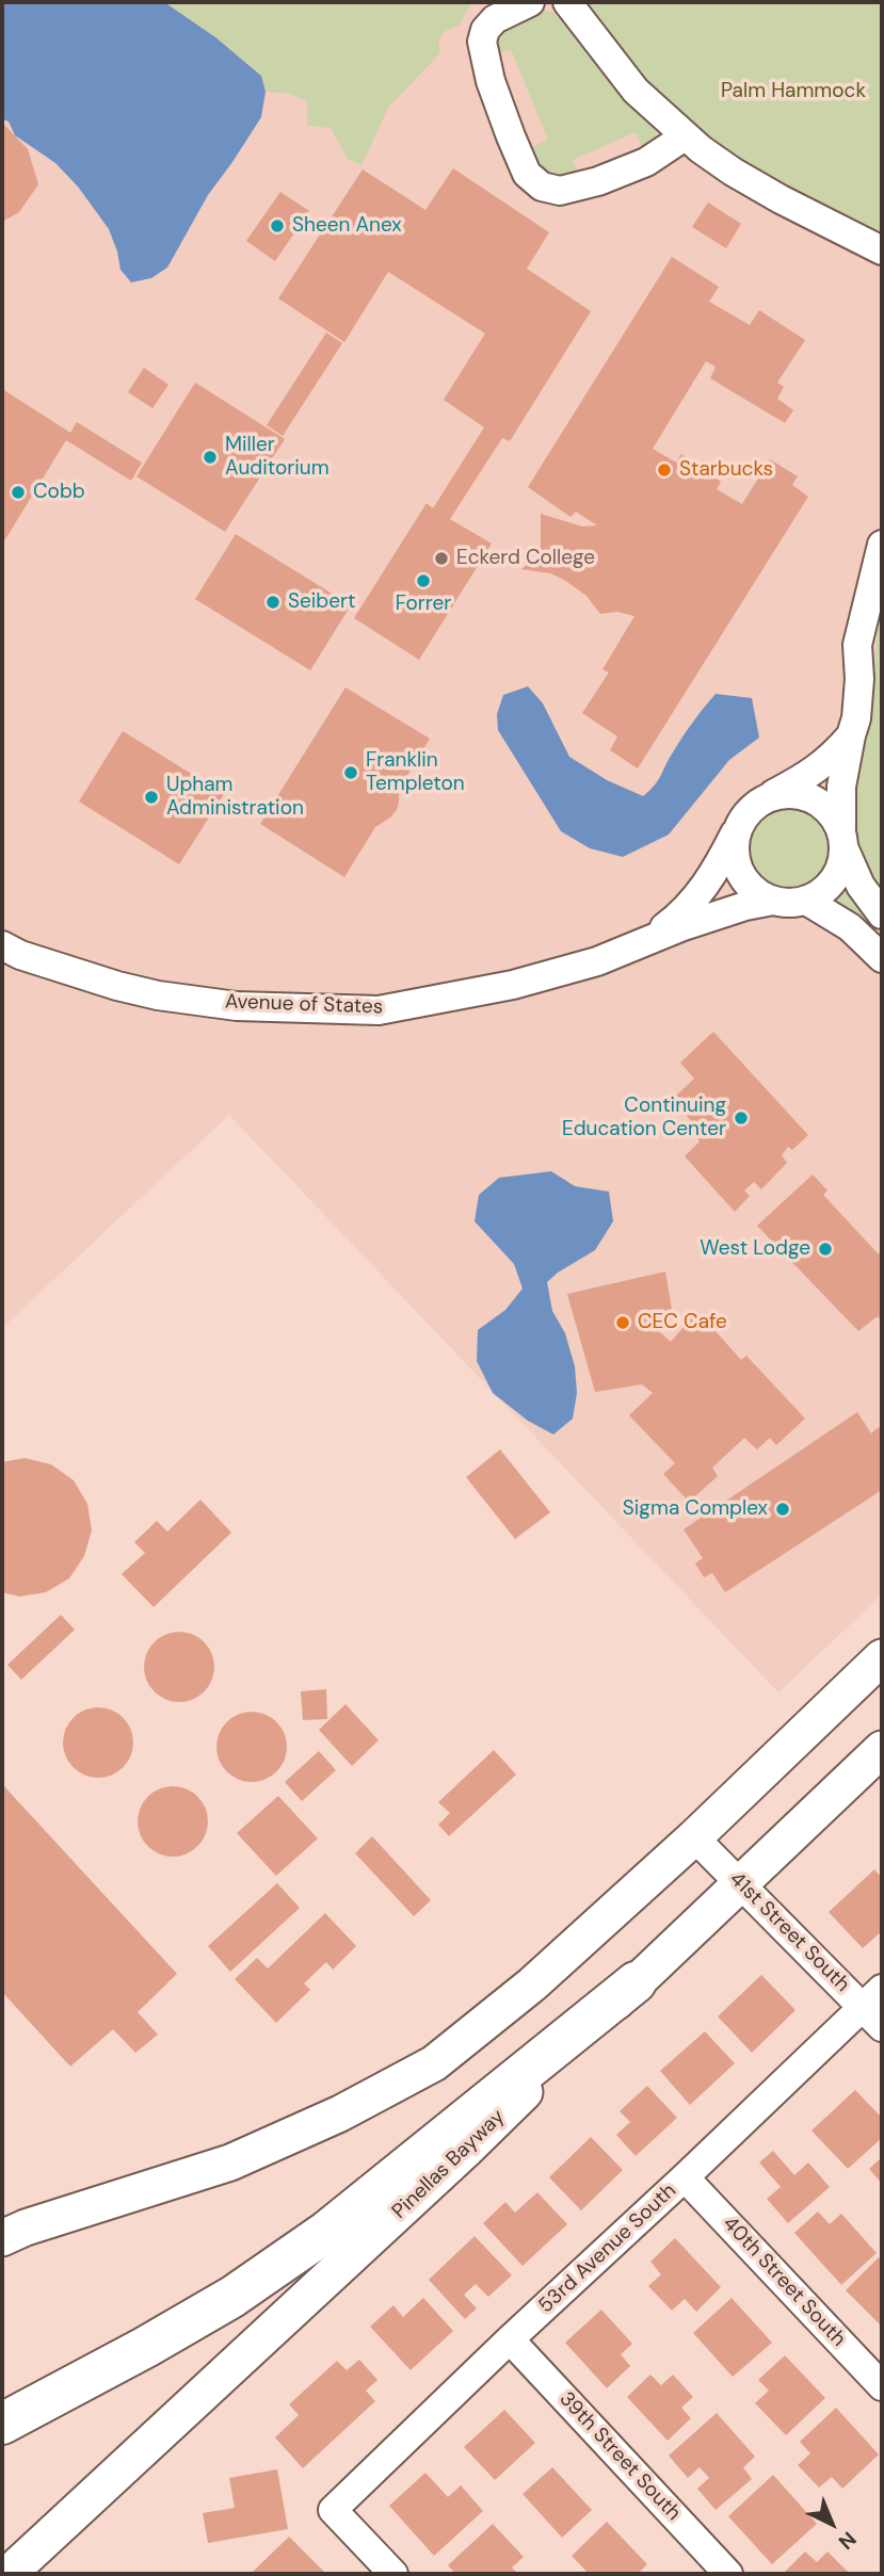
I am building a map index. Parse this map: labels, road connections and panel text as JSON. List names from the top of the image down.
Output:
{
  "streets": {
    "main road": ["Pinellas Bayway"],
    "street": [
      "Avenue of States",
      "41st Street South",
      "53rd Avenue South",
      "40th Street South",
      "39th Street South"
    ]
  },
  "crossings": [
    ["41st Street South", "Pinellas Bayway"],
    ["41st Street South", "53rd Avenue South"],
    ["53rd Avenue South", "40th Street South"],
    ["53rd Avenue South", "39th Street South"]
  ],
  "parks": ["Palm Hammock"],
  "places": [
    "Sheen Anex",
    "Miller Auditorium",
    "Starbucks",
    "Cobb",
    "Eckerd College",
    "Forrer",
    "Seibert",
    "Franklin Templeton",
    "Upham Administration",
    "Continuing Education Center",
    "West Lodge",
    "CEC Cafe",
    "Sigma Complex"
  ],
  "north": "bottom right"
}
